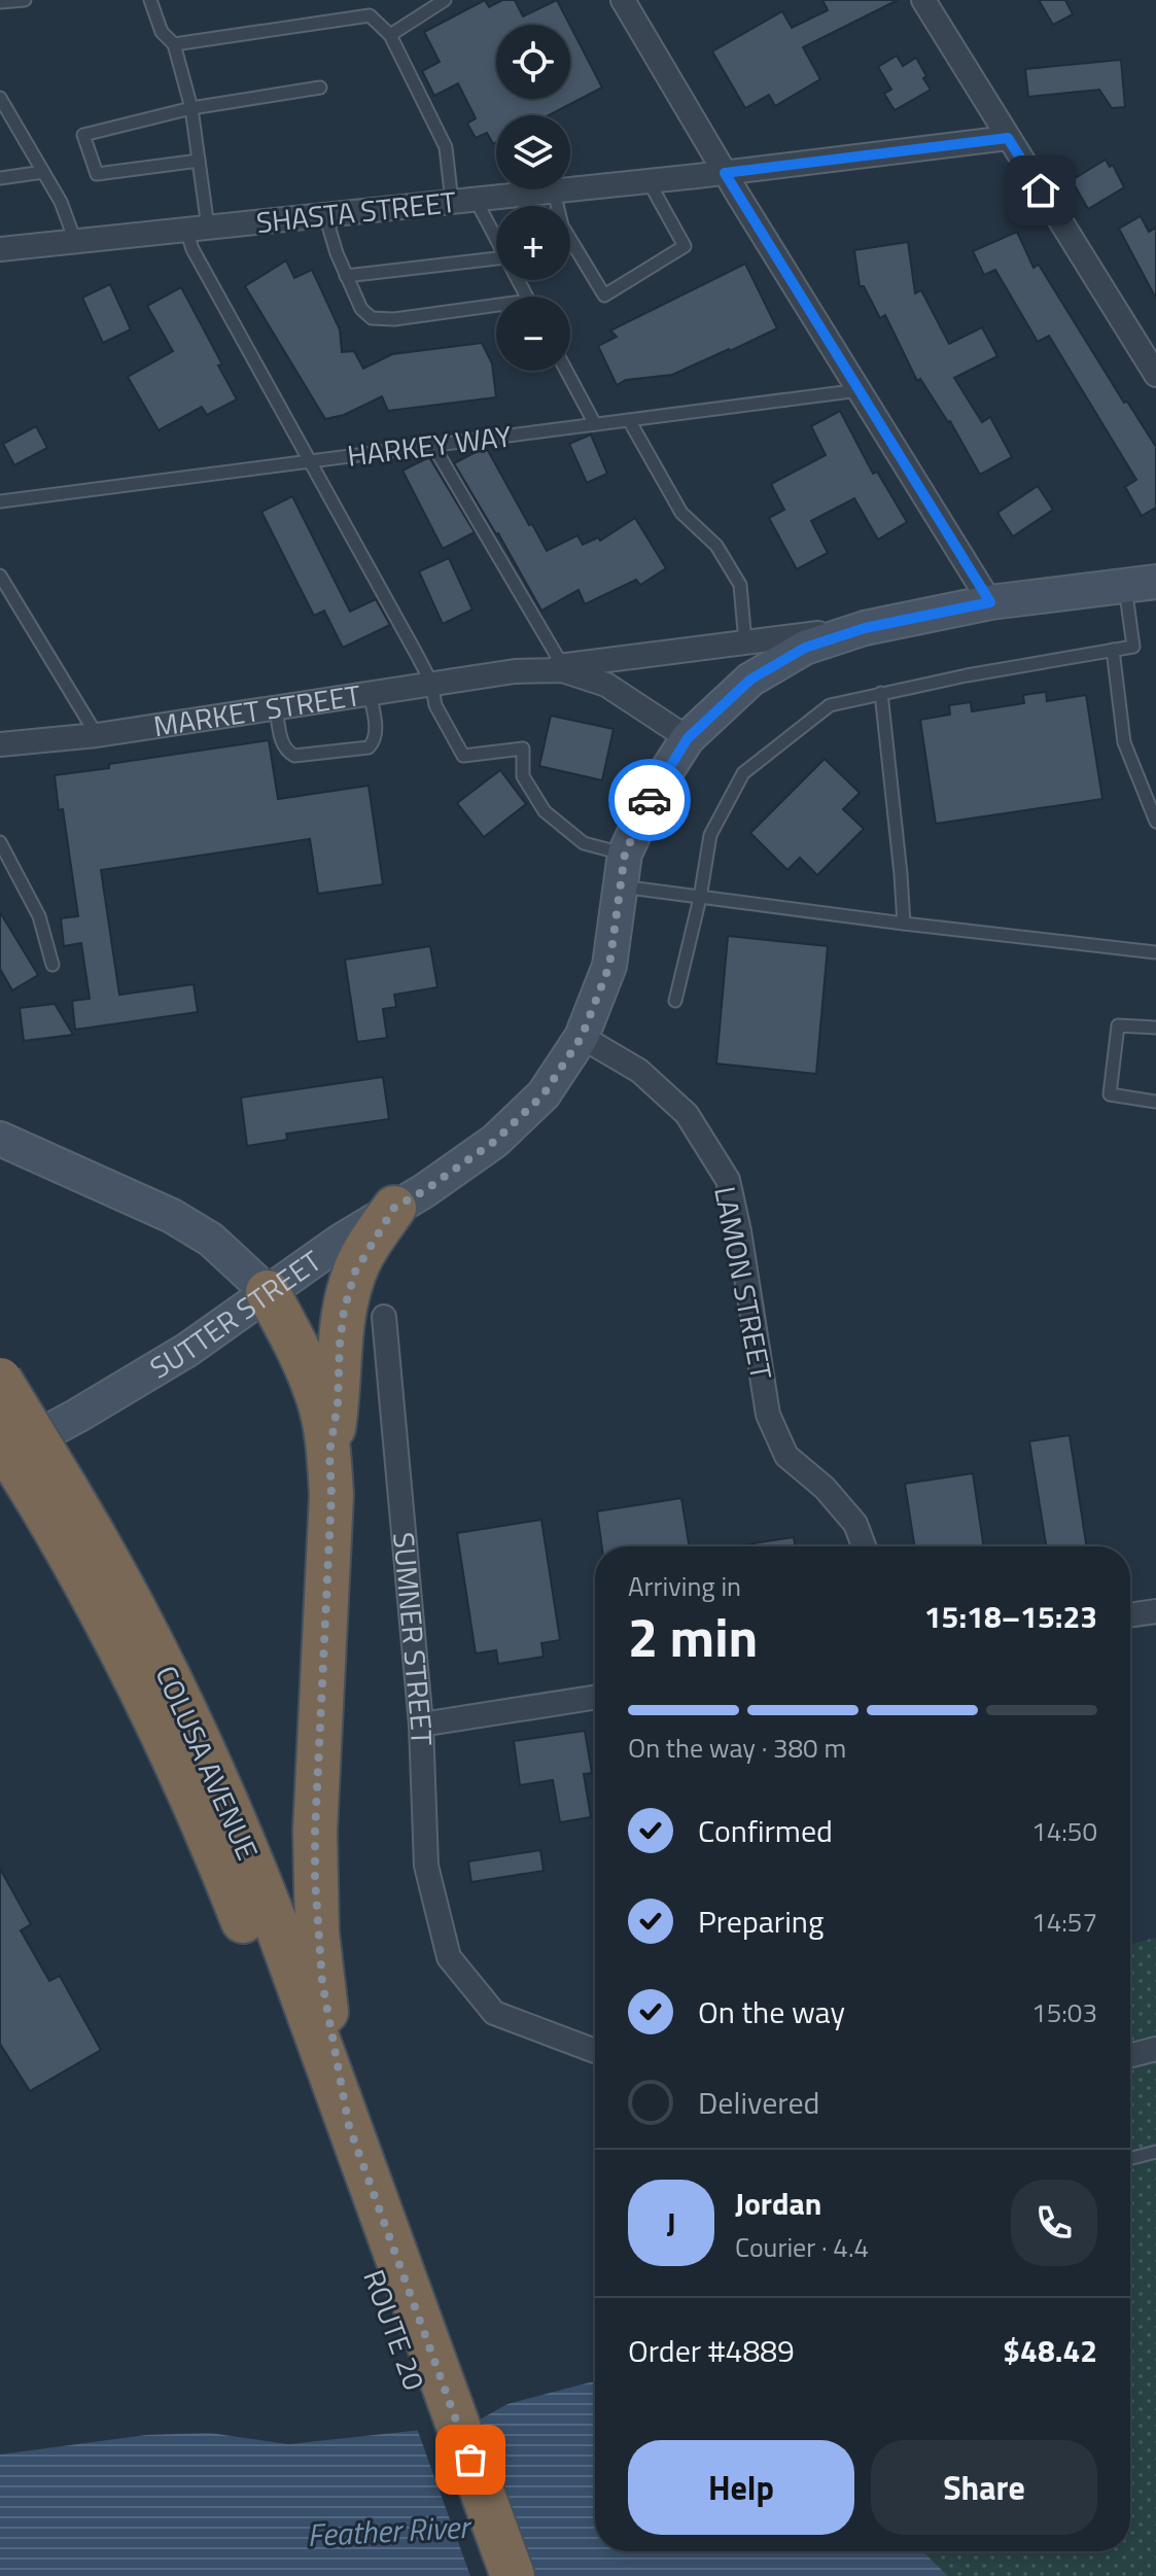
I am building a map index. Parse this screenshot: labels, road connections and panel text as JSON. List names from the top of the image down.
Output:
{
  "streets": {
    "highway": ["COLUSA AVENUE", "ROUTE 20"],
    "main road": ["MARKET STREET", "SUTTER STREET"],
    "street": ["SHASTA STREET", "LAMON STREET", "SUMNER STREET"],
    "lane": ["HARKEY WAY"]
  },
  "crossings": [
    ["MARKET STREET", "SUTTER STREET"],
    ["LAMON STREET", "SUTTER STREET"],
    ["COLUSA AVENUE", "ROUTE 20"]
  ],
  "water": ["Feather River"],
  "page": {
    "map_buttons": ["+", "−"],
    "heading": ["2 min", "Arriving in", "15:18–15:23"],
    "panel": [
      "Jordan",
      "Courier · 4.4",
      "Order #4889",
      "$48.42"
    ],
    "bar": "On the way · 380 m",
    "list": [
      ["Confirmed", "14:50"],
      ["Preparing", "14:57"],
      ["On the way", "15:03"],
      "Delivered"
    ],
    "round": "J",
    "buttons": ["Help", "Share"]
  }
}
